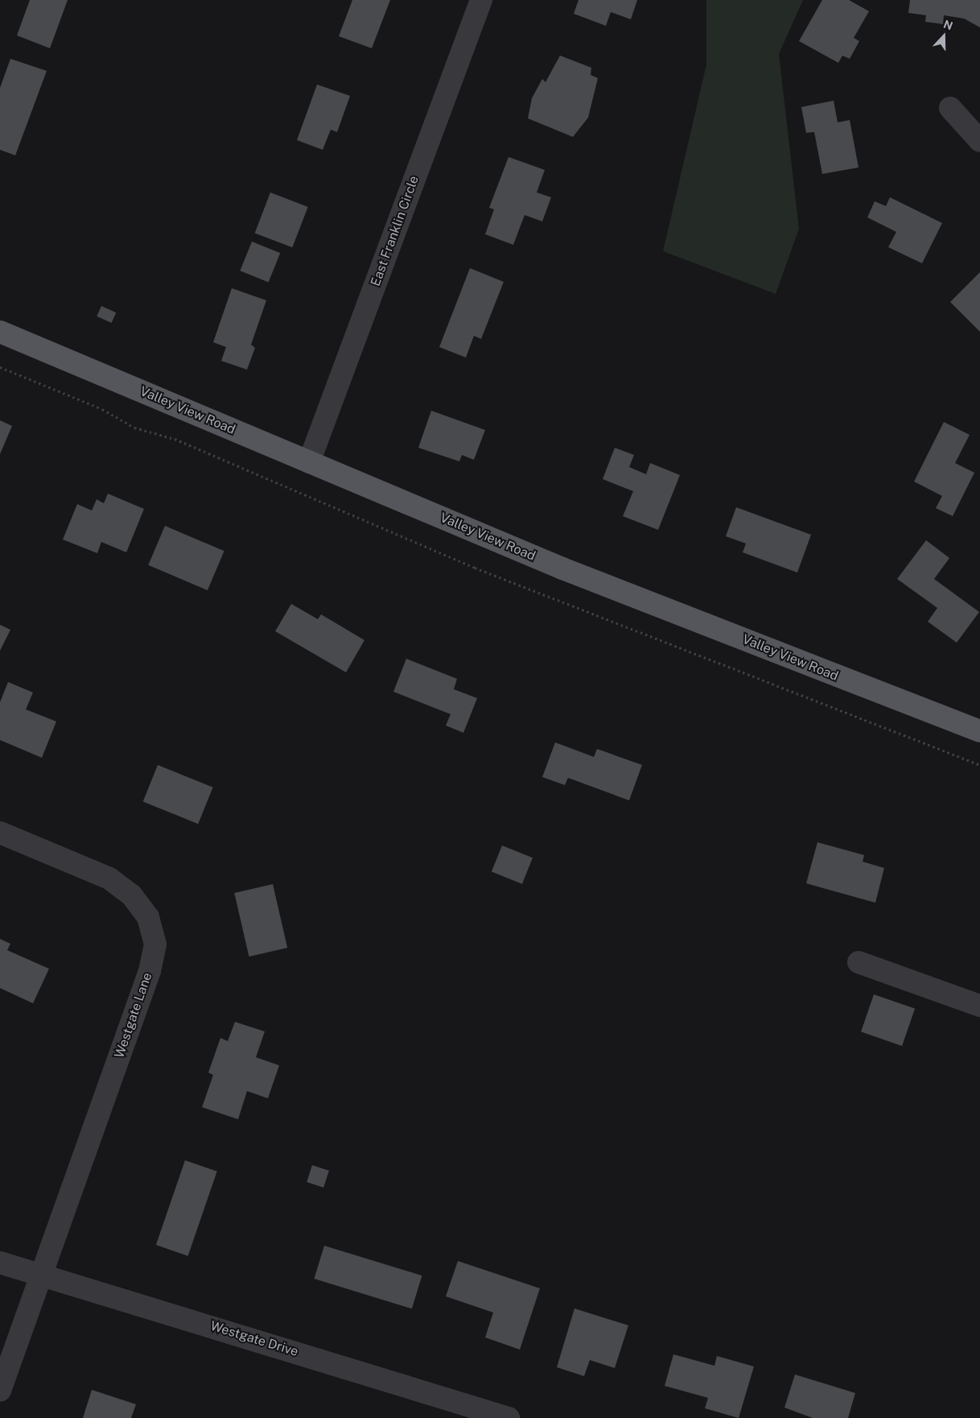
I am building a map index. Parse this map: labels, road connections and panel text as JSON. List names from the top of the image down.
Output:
{
  "streets": {
    "main road": ["Valley View Road"],
    "street": ["East Franklin Circle", "Westgate Lane", "Westgate Drive"]
  },
  "crossings": [
    ["East Franklin Circle", "Valley View Road"],
    ["Westgate Lane", "Westgate Drive"]
  ],
  "north": "top"
}
